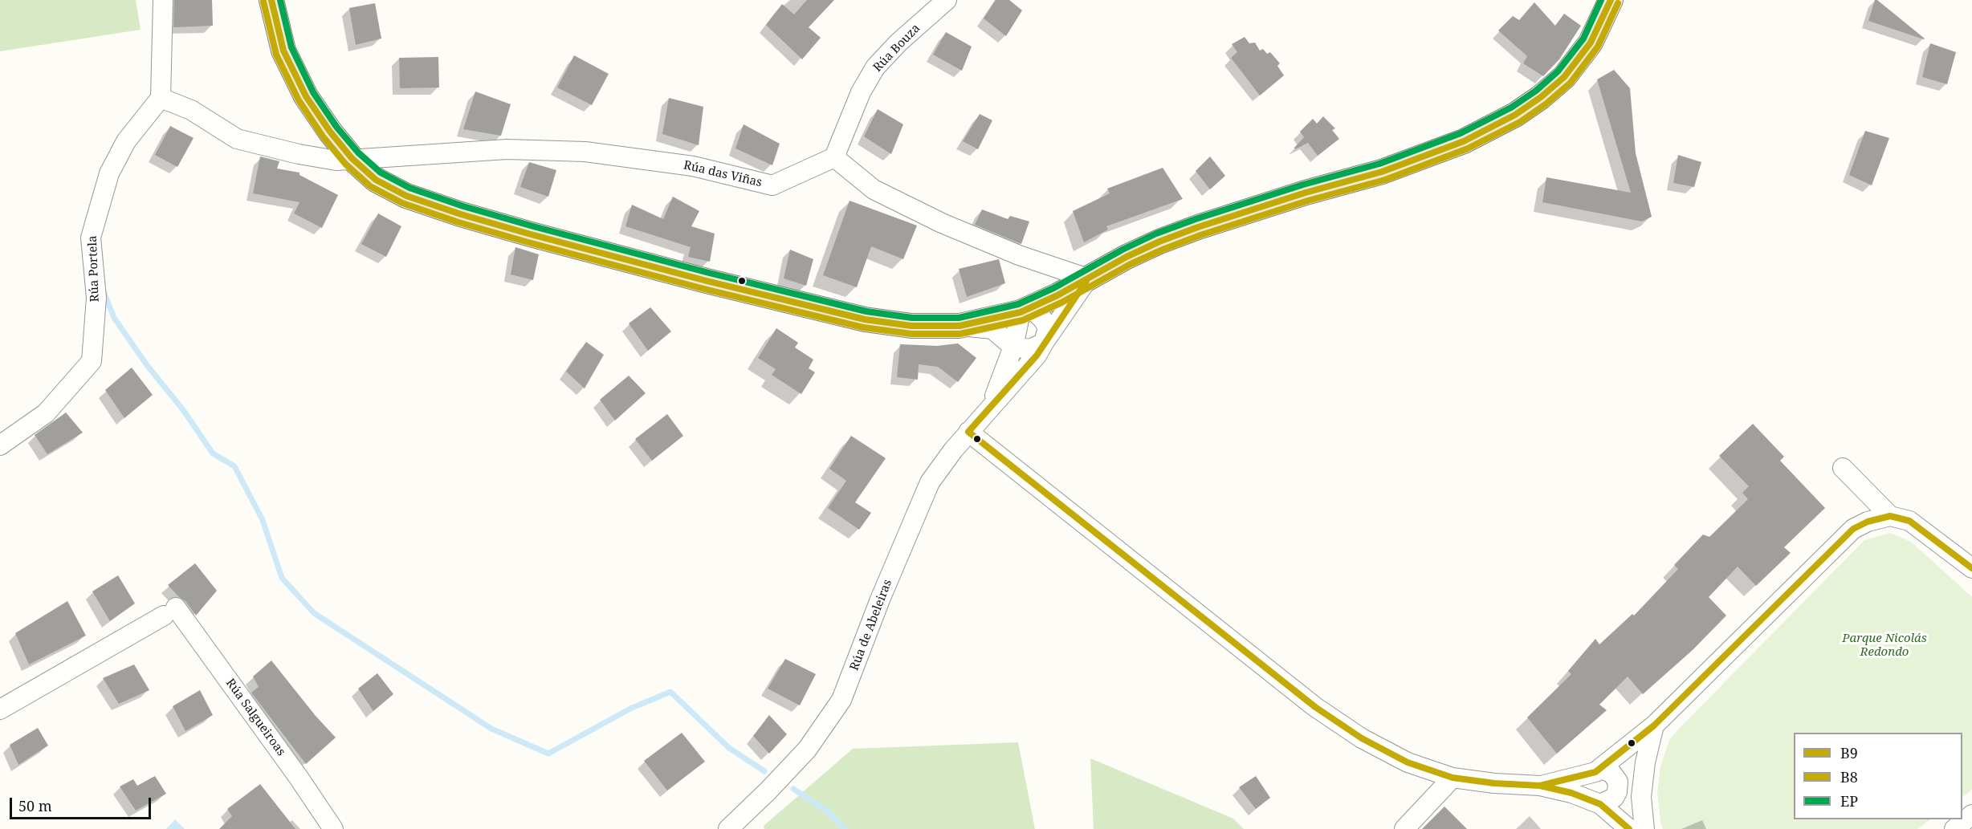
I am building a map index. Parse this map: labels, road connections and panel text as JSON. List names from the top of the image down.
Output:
{
  "streets": {
    "street": [
      "Rúa Bouza",
      "Rúa das Viñas",
      "Rúa Portela",
      "Rúa de Abeleiras",
      "Rúa Salgueiroas"
    ]
  },
  "crossings": [
    ["Rúa Bouza", "Rúa das Viñas"],
    ["Rúa das Viñas", "Rúa Portela"]
  ],
  "parks": ["Parque Nicolás Redondo"],
  "lines": ["transit line B9", "transit line EP", "transit line B8"],
  "legend": ["B9", "B8", "EP"],
  "scale_bar": "50 m"
}
